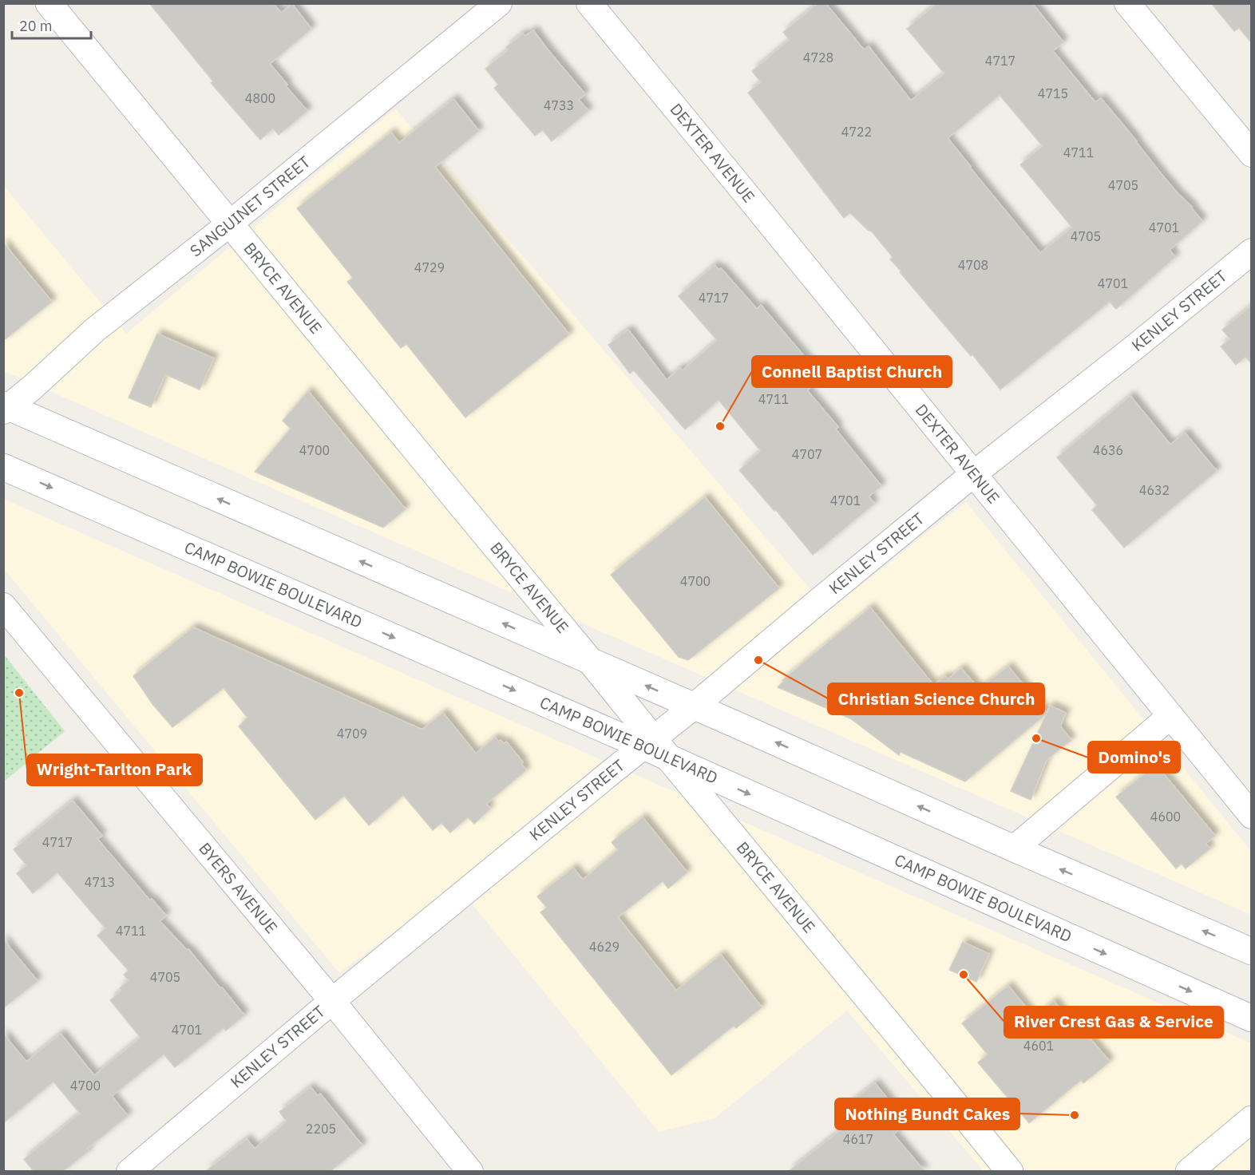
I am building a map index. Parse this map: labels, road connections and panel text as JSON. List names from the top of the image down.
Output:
{
  "streets": {
    "main road": ["BRYCE AVENUE", "CAMP BOWIE BOULEVARD"],
    "street": [
      "DEXTER AVENUE",
      "SANGUINET STREET",
      "KENLEY STREET",
      "BYERS AVENUE"
    ]
  },
  "crossings": [
    ["DEXTER AVENUE", "KENLEY STREET"],
    ["SANGUINET STREET", "BRYCE AVENUE"],
    ["BRYCE AVENUE", "KENLEY STREET"],
    ["BRYCE AVENUE", "CAMP BOWIE BOULEVARD"],
    ["KENLEY STREET", "CAMP BOWIE BOULEVARD"],
    ["KENLEY STREET", "BYERS AVENUE"]
  ],
  "places": [
    "Connell Baptist Church",
    "Christian Science Church",
    "Wright-Tarlton Park",
    "Domino's",
    "River Crest Gas & Service",
    "Nothing Bundt Cakes"
  ],
  "house_numbers": [
    "4728",
    "4717",
    "4715",
    "4800",
    "4733",
    "4722",
    "4711",
    "4705",
    "4701",
    "4705",
    "4708",
    "4729",
    "4701",
    "4717",
    "4711",
    "4700",
    "4636",
    "4707",
    "4632",
    "4701",
    "4700",
    "4709",
    "4600",
    "4717",
    "4713",
    "4711",
    "4629",
    "4705",
    "4701",
    "4601",
    "4700",
    "2205",
    "4617"
  ],
  "scale_bar": "20 m"
}
